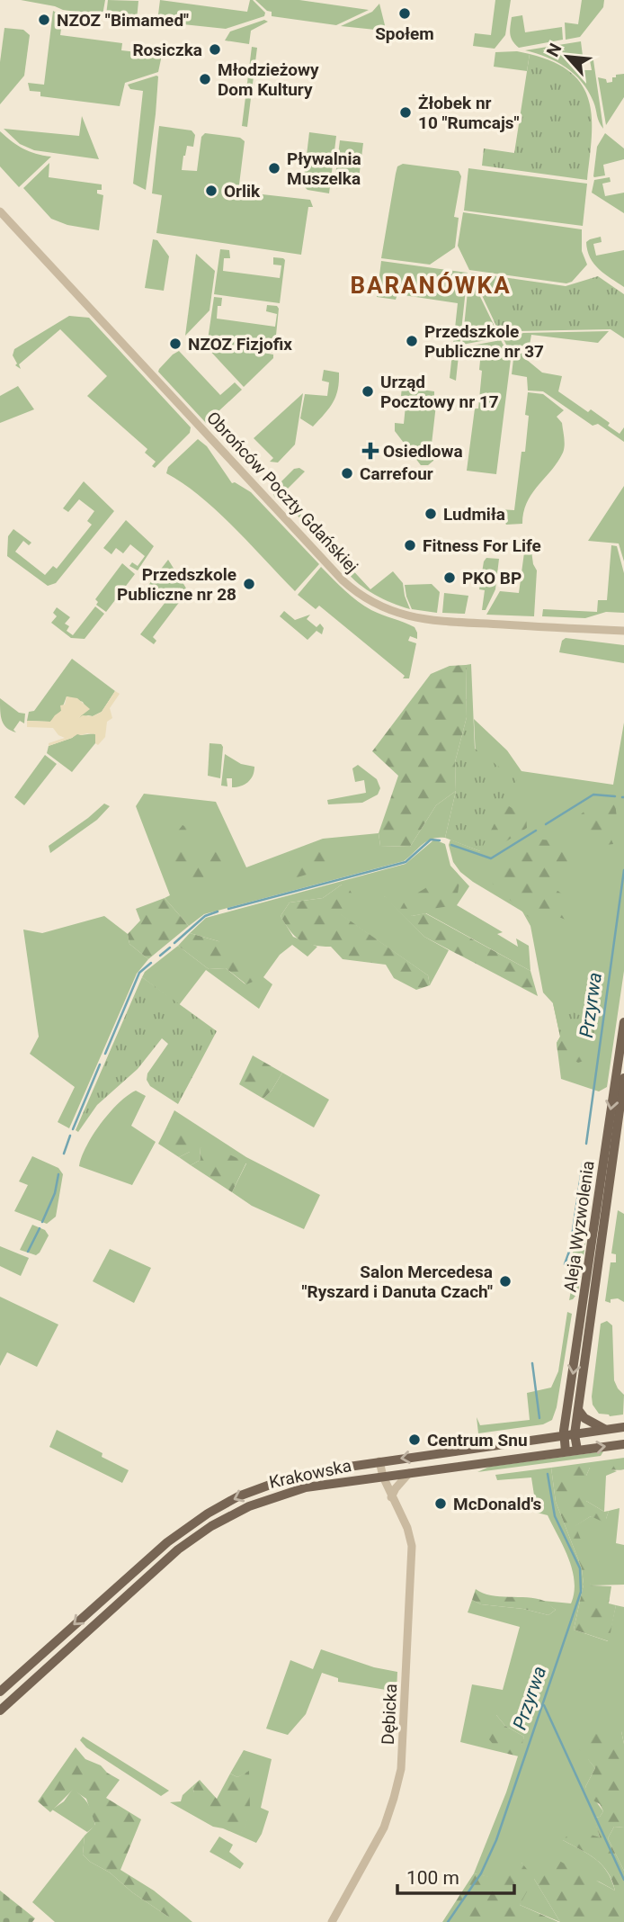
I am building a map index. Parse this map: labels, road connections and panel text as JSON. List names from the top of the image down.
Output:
{
  "streets": {
    "main road": ["Aleja Wyzwolenia", "Krakowska"],
    "street": ["Obrońców Poczty Gdańskiej", "Dębicka"]
  },
  "crossings": [
    ["Aleja Wyzwolenia", "Krakowska"],
    ["Krakowska", "Dębicka"]
  ],
  "districts": ["BARANÓWKA"],
  "water": ["Przyrwa"],
  "places": {
    "other": [
      "Społem",
      "NZOZ \"Bimamed\"",
      "Rosiczka",
      "Młodzieżowy Dom Kultury",
      "Żłobek nr 10 \"Rumcajs\"",
      "Pływalnia Muszelka",
      "Orlik",
      "Przedszkole Publiczne nr 37",
      "NZOZ Fizjofix",
      "Urząd Pocztowy nr 17",
      "Carrefour",
      "Ludmiła",
      "Fitness For Life",
      "PKO BP",
      "Przedszkole Publiczne nr 28",
      "Salon Mercedesa \"Ryszard i Danuta Czach\"",
      "Centrum Snu",
      "McDonald's"
    ],
    "health": ["Osiedlowa"]
  },
  "scale_bar": "100 m",
  "north": "top left"
}
